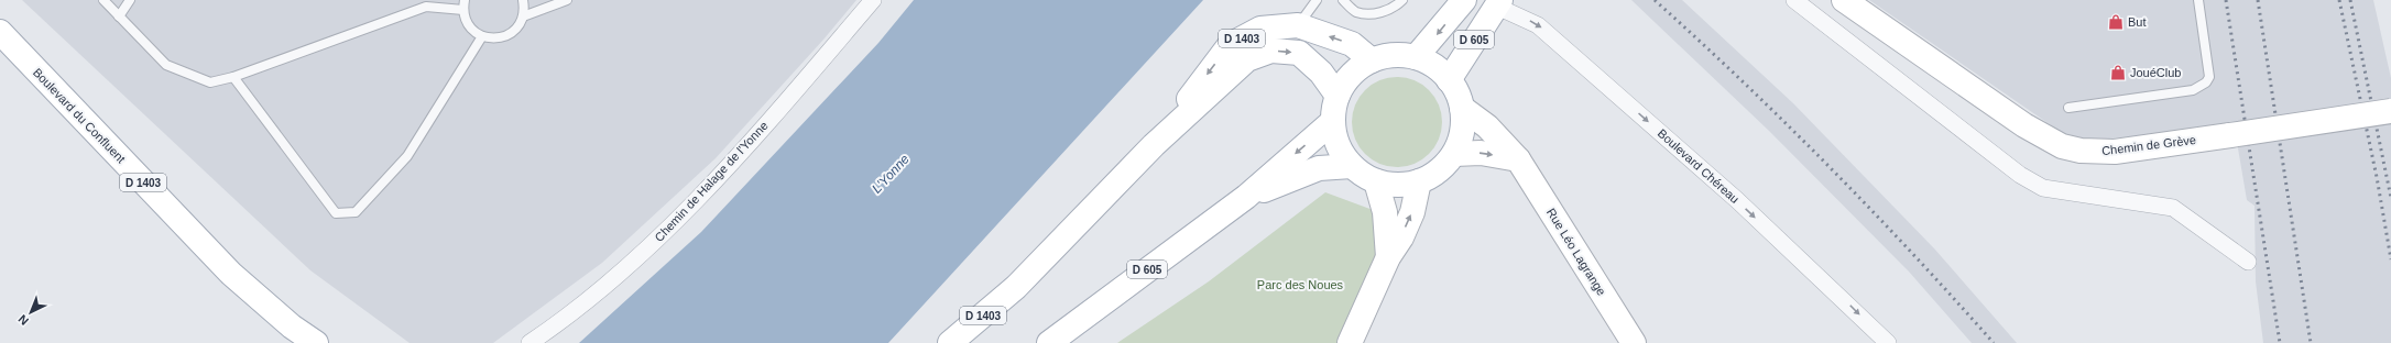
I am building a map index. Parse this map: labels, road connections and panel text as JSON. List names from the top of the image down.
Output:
{
  "streets": {
    "main road": [
      "D 1403",
      "D 605",
      "Boulevard du Confluent",
      "Chemin de Grève",
      "Rue Léo Lagrange"
    ],
    "street": ["Boulevard Chéreau", "Chemin de Halage de l'Yonne"]
  },
  "crossings": [
    ["D 1403", "D 605"],
    ["D 1403", "Rue Léo Lagrange"],
    ["D 605", "Boulevard Chéreau"],
    ["D 605", "Rue Léo Lagrange"]
  ],
  "one_way": ["Boulevard Chéreau"],
  "water": ["L'Yonne"],
  "parks": ["Parc des Noues"],
  "places": {
    "shop": ["But", "JouéClub"]
  },
  "north": "bottom left"
}
